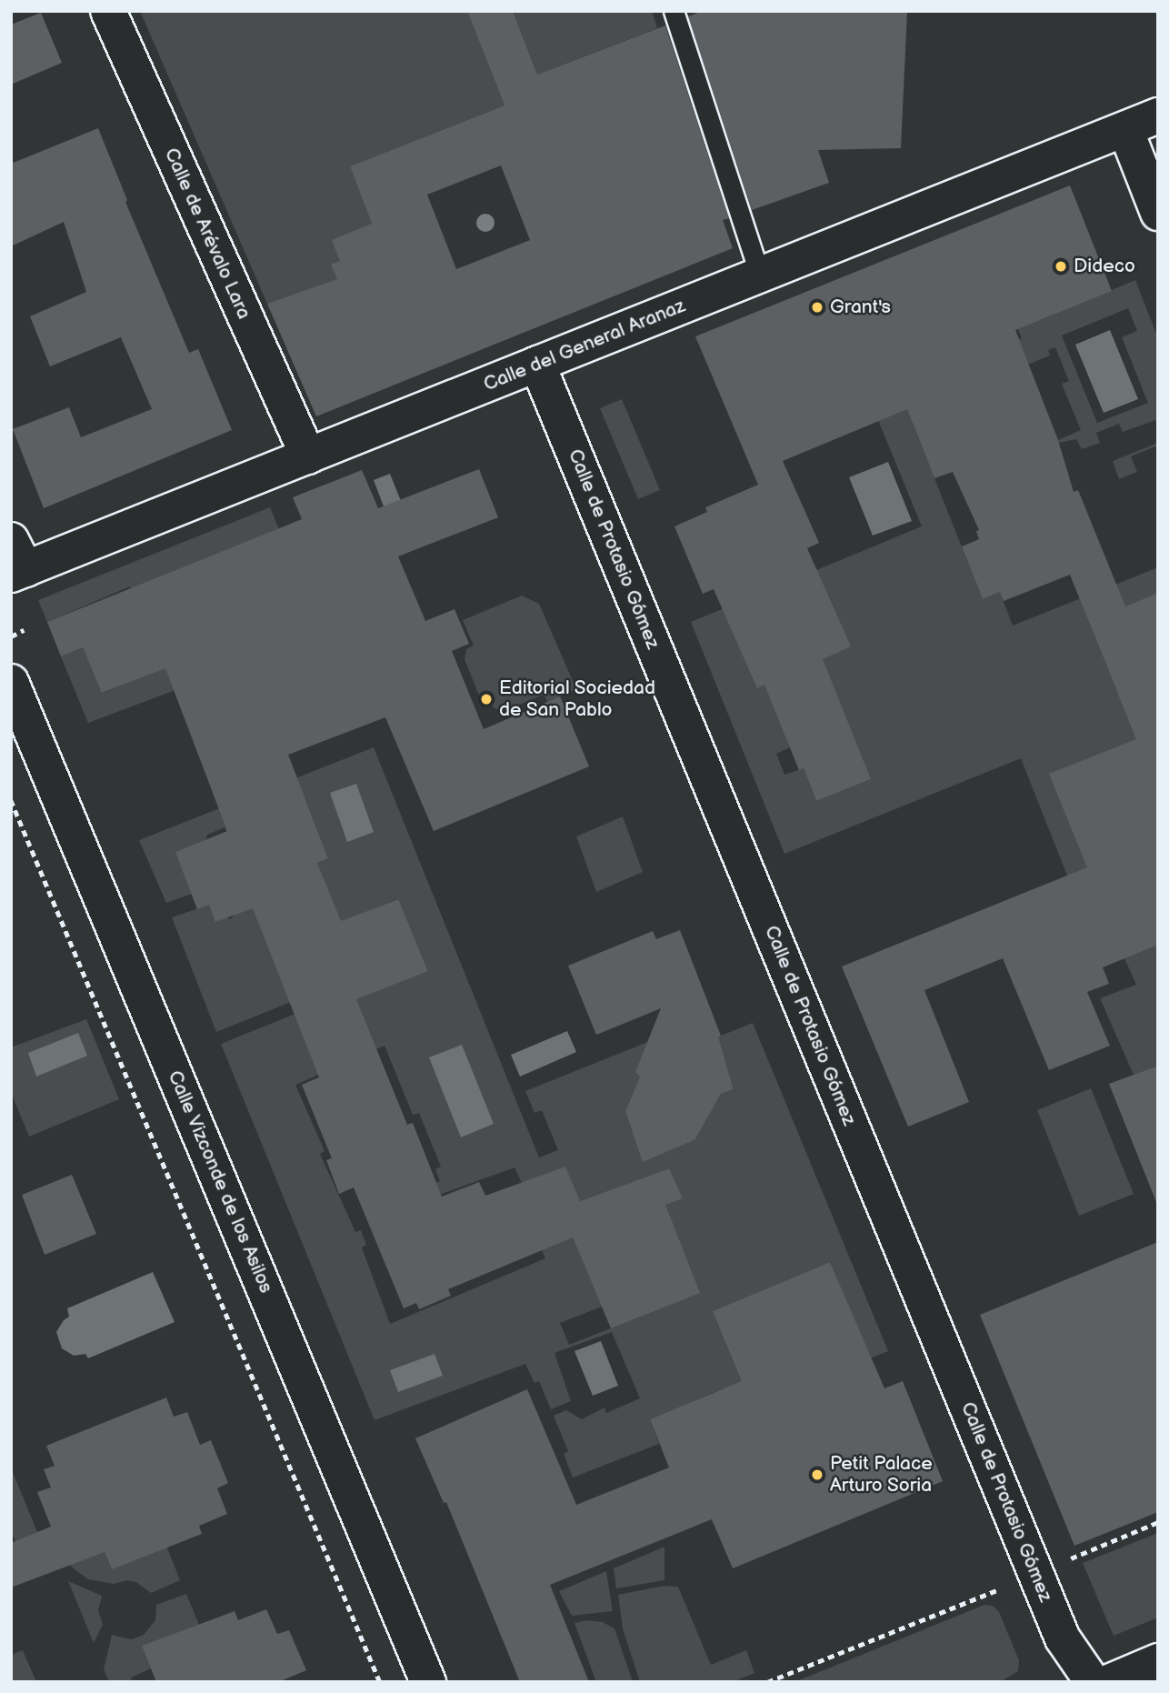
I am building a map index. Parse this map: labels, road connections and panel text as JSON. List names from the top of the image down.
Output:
{
  "streets": {
    "street": [
      "Calle de Arévalo Lara",
      "Calle del General Aranaz",
      "Calle de Protasio Gómez",
      "Calle Vizconde de los Asilos"
    ]
  },
  "crossings": [
    ["Calle de Arévalo Lara", "Calle del General Aranaz"],
    ["Calle del General Aranaz", "Calle de Protasio Gómez"]
  ],
  "places": [
    "Dideco",
    "Grant's",
    "Editorial Sociedad de San Pablo",
    "Petit Palace Arturo Soria"
  ]
}
